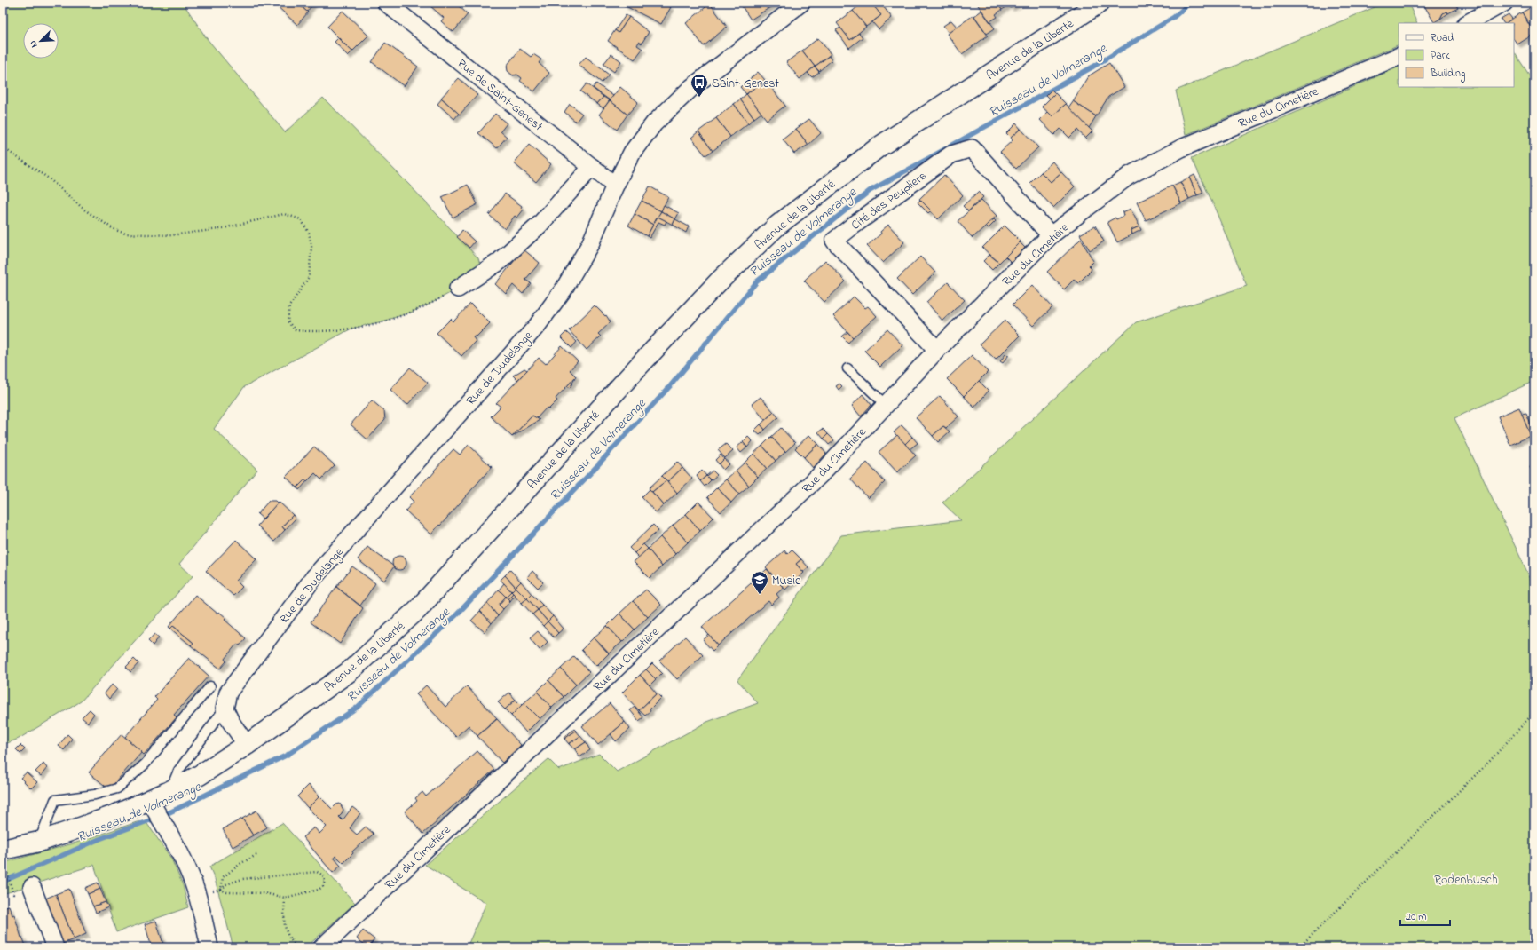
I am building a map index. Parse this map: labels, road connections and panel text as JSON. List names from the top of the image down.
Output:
{
  "streets": {
    "main road": ["Avenue de la Liberté"],
    "street": [
      "Rue de Saint-Genest",
      "Rue du Cimetière",
      "Cité des Peupliers",
      "Rue de Dudelange"
    ]
  },
  "crossings": [
    ["Rue de Saint-Genest", "Rue de Dudelange"],
    ["Rue du Cimetière", "Cité des Peupliers"]
  ],
  "water": ["Ruisseau de Volmerange"],
  "parks": ["Rodenbusch"],
  "places": {
    "bus stop": ["Saint-Genest"],
    "school or university": ["Music"]
  },
  "legend": ["Road", "Park", "Building"],
  "scale_bar": "20 m",
  "north": "bottom left"
}
